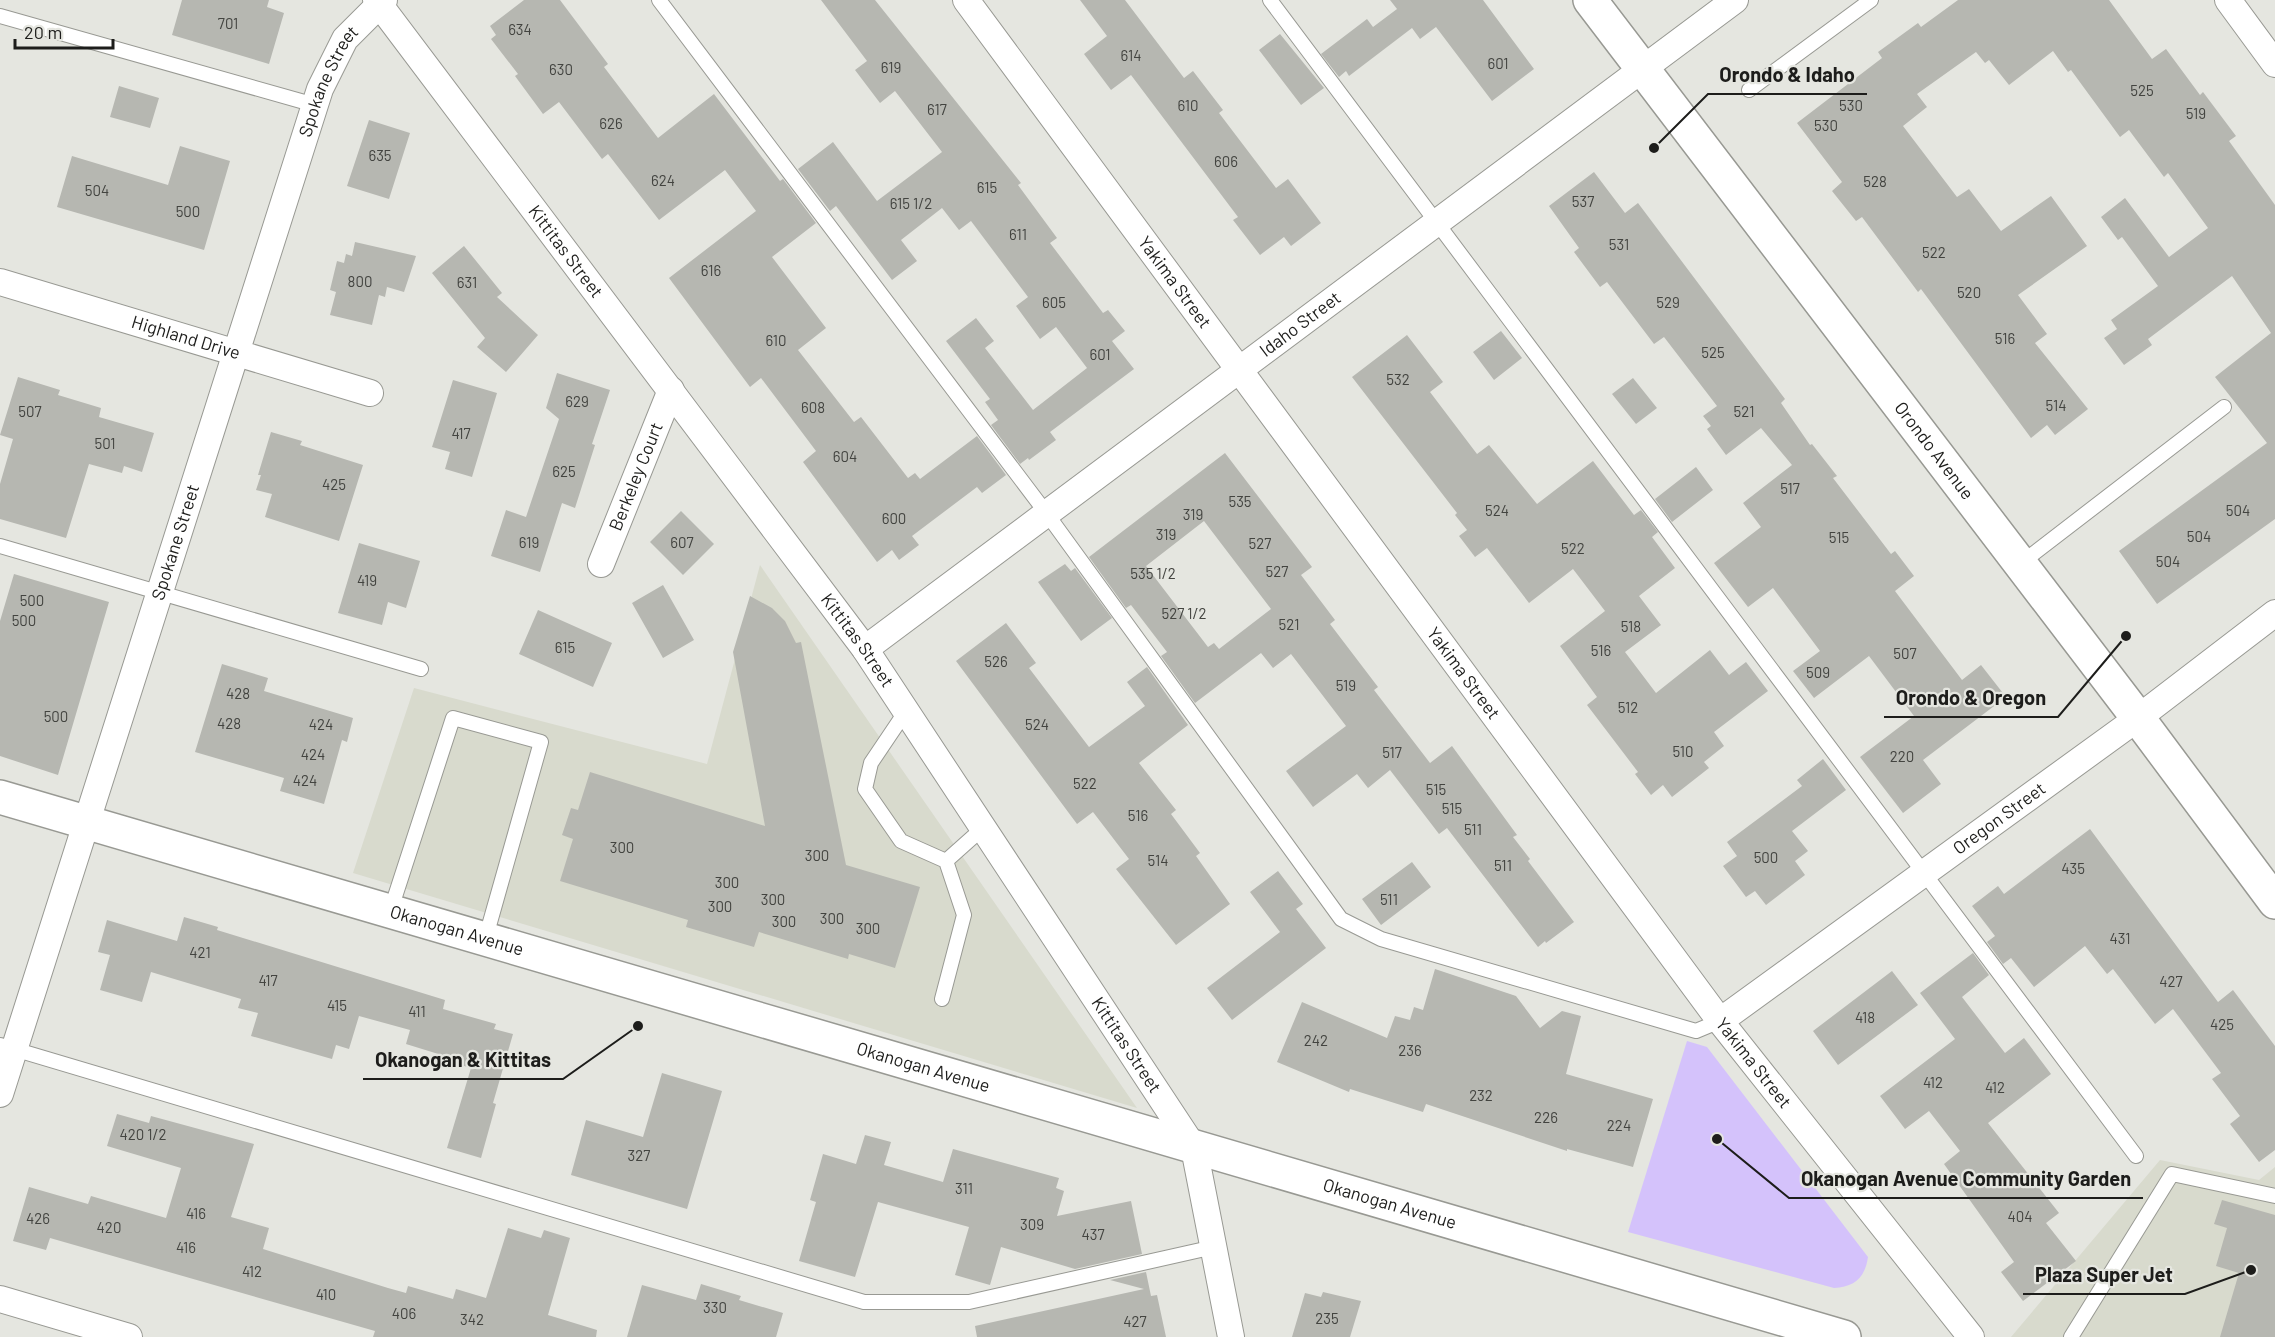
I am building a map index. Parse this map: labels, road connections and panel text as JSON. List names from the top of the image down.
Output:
{
  "streets": {
    "street": [
      "Spokane Street",
      "Kittitas Street",
      "Yakima Street",
      "Idaho Street",
      "Highland Drive",
      "Orondo Avenue",
      "Berkeley Court",
      "Oregon Street",
      "Okanogan Avenue"
    ]
  },
  "crossings": [
    ["Spokane Street", "Kittitas Street"],
    ["Spokane Street", "Highland Drive"],
    ["Spokane Street", "Okanogan Avenue"],
    ["Kittitas Street", "Idaho Street"],
    ["Kittitas Street", "Berkeley Court"],
    ["Kittitas Street", "Okanogan Avenue"],
    ["Yakima Street", "Idaho Street"],
    ["Yakima Street", "Oregon Street"],
    ["Idaho Street", "Orondo Avenue"],
    ["Orondo Avenue", "Oregon Street"]
  ],
  "places": [
    "Orondo & Idaho",
    "Orondo & Oregon",
    "Okanogan & Kittitas",
    "Okanogan Avenue Community Garden",
    "Plaza Super Jet"
  ],
  "house_numbers": [
    "701",
    "634",
    "614",
    "601",
    "619",
    "630",
    "525",
    "610",
    "530",
    "617",
    "519",
    "626",
    "530",
    "635",
    "606",
    "624",
    "528",
    "615",
    "504",
    "537",
    "615 1/2",
    "500",
    "611",
    "531",
    "522",
    "616",
    "800",
    "631",
    "520",
    "605",
    "529",
    "516",
    "610",
    "525",
    "601",
    "532",
    "629",
    "514",
    "608",
    "507",
    "521",
    "417",
    "501",
    "604",
    "625",
    "425",
    "517",
    "535",
    "524",
    "504",
    "319",
    "600",
    "319",
    "504",
    "515",
    "619",
    "607",
    "527",
    "522",
    "504",
    "527",
    "535 1/2",
    "419",
    "500",
    "527 1/2",
    "500",
    "521",
    "518",
    "615",
    "516",
    "507",
    "526",
    "509",
    "519",
    "428",
    "512",
    "500",
    "428",
    "424",
    "524",
    "510",
    "517",
    "424",
    "220",
    "424",
    "522",
    "515",
    "515",
    "516",
    "511",
    "300",
    "300",
    "500",
    "514",
    "511",
    "435",
    "300",
    "300",
    "511",
    "300",
    "300",
    "300",
    "300",
    "431",
    "421",
    "417",
    "427",
    "415",
    "411",
    "418",
    "425",
    "242",
    "236",
    "412",
    "412",
    "232",
    "226",
    "224",
    "420 1/2",
    "327",
    "311",
    "416",
    "404",
    "426",
    "309",
    "420",
    "437",
    "416",
    "412",
    "410",
    "330",
    "406",
    "235",
    "342",
    "427"
  ],
  "scale_bar": "20 m"
}
